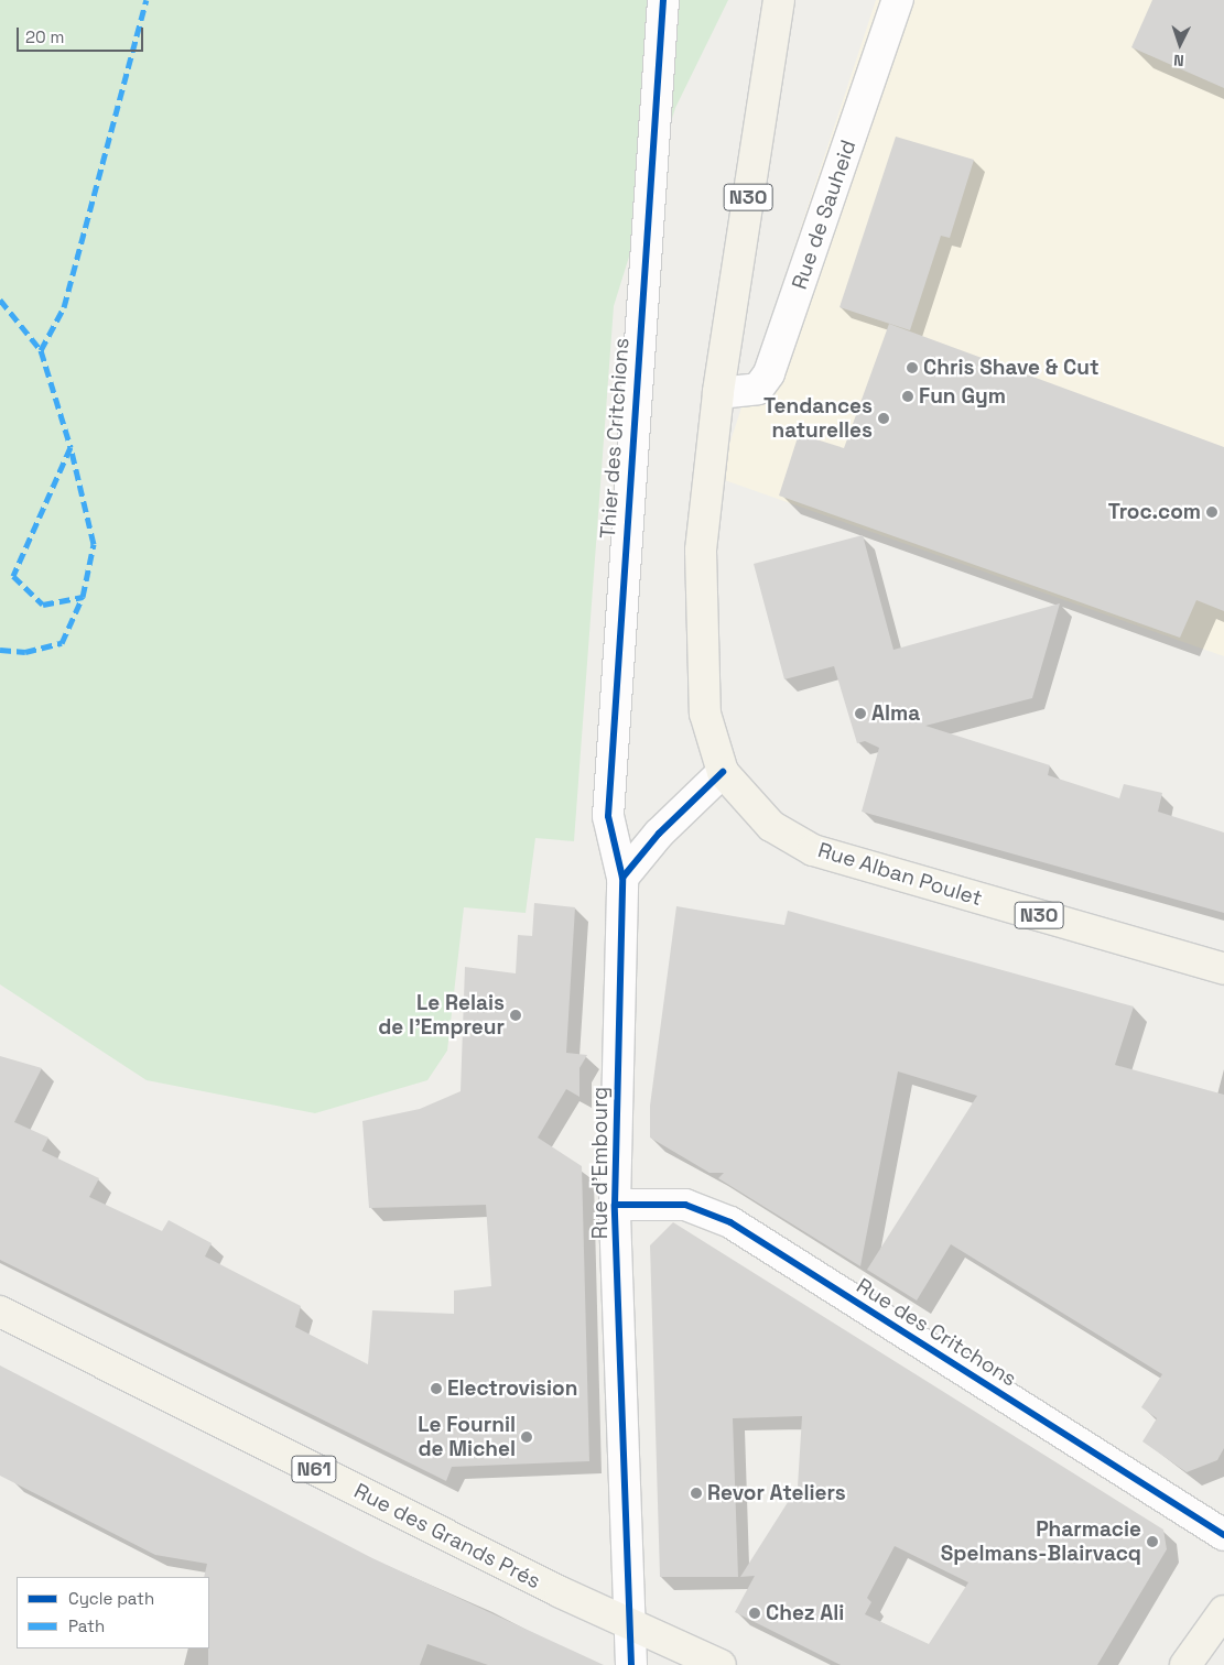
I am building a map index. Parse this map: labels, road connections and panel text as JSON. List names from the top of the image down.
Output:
{
  "streets": {
    "main road": [
      "N30",
      "Rue Alban Poulet",
      "N61",
      "Rue des Grands Prés"
    ],
    "street": [
      "Rue de Sauheid",
      "Thier des Critchions",
      "Rue d'Embourg",
      "Rue des Critchons"
    ]
  },
  "crossings": [
    ["N30", "Rue de Sauheid"],
    ["N30", "Rue Alban Poulet"],
    ["Rue de Sauheid", "Rue Alban Poulet"],
    ["Thier des Critchions", "Rue d'Embourg"],
    ["Rue d'Embourg", "Rue des Critchons"],
    ["Rue d'Embourg", "Rue des Grands Prés"]
  ],
  "places": [
    "Chris Shave & Cut",
    "Fun Gym",
    "Tendances naturelles",
    "Troc.com",
    "Alma",
    "Le Relais de l'Empreur",
    "Electrovision",
    "Le Fournil de Michel",
    "Revor Ateliers",
    "Pharmacie Spelmans-Blairvacq",
    "Chez Ali"
  ],
  "legend": ["Cycle path", "Path"],
  "scale_bar": "20 m",
  "north": "bottom"
}
